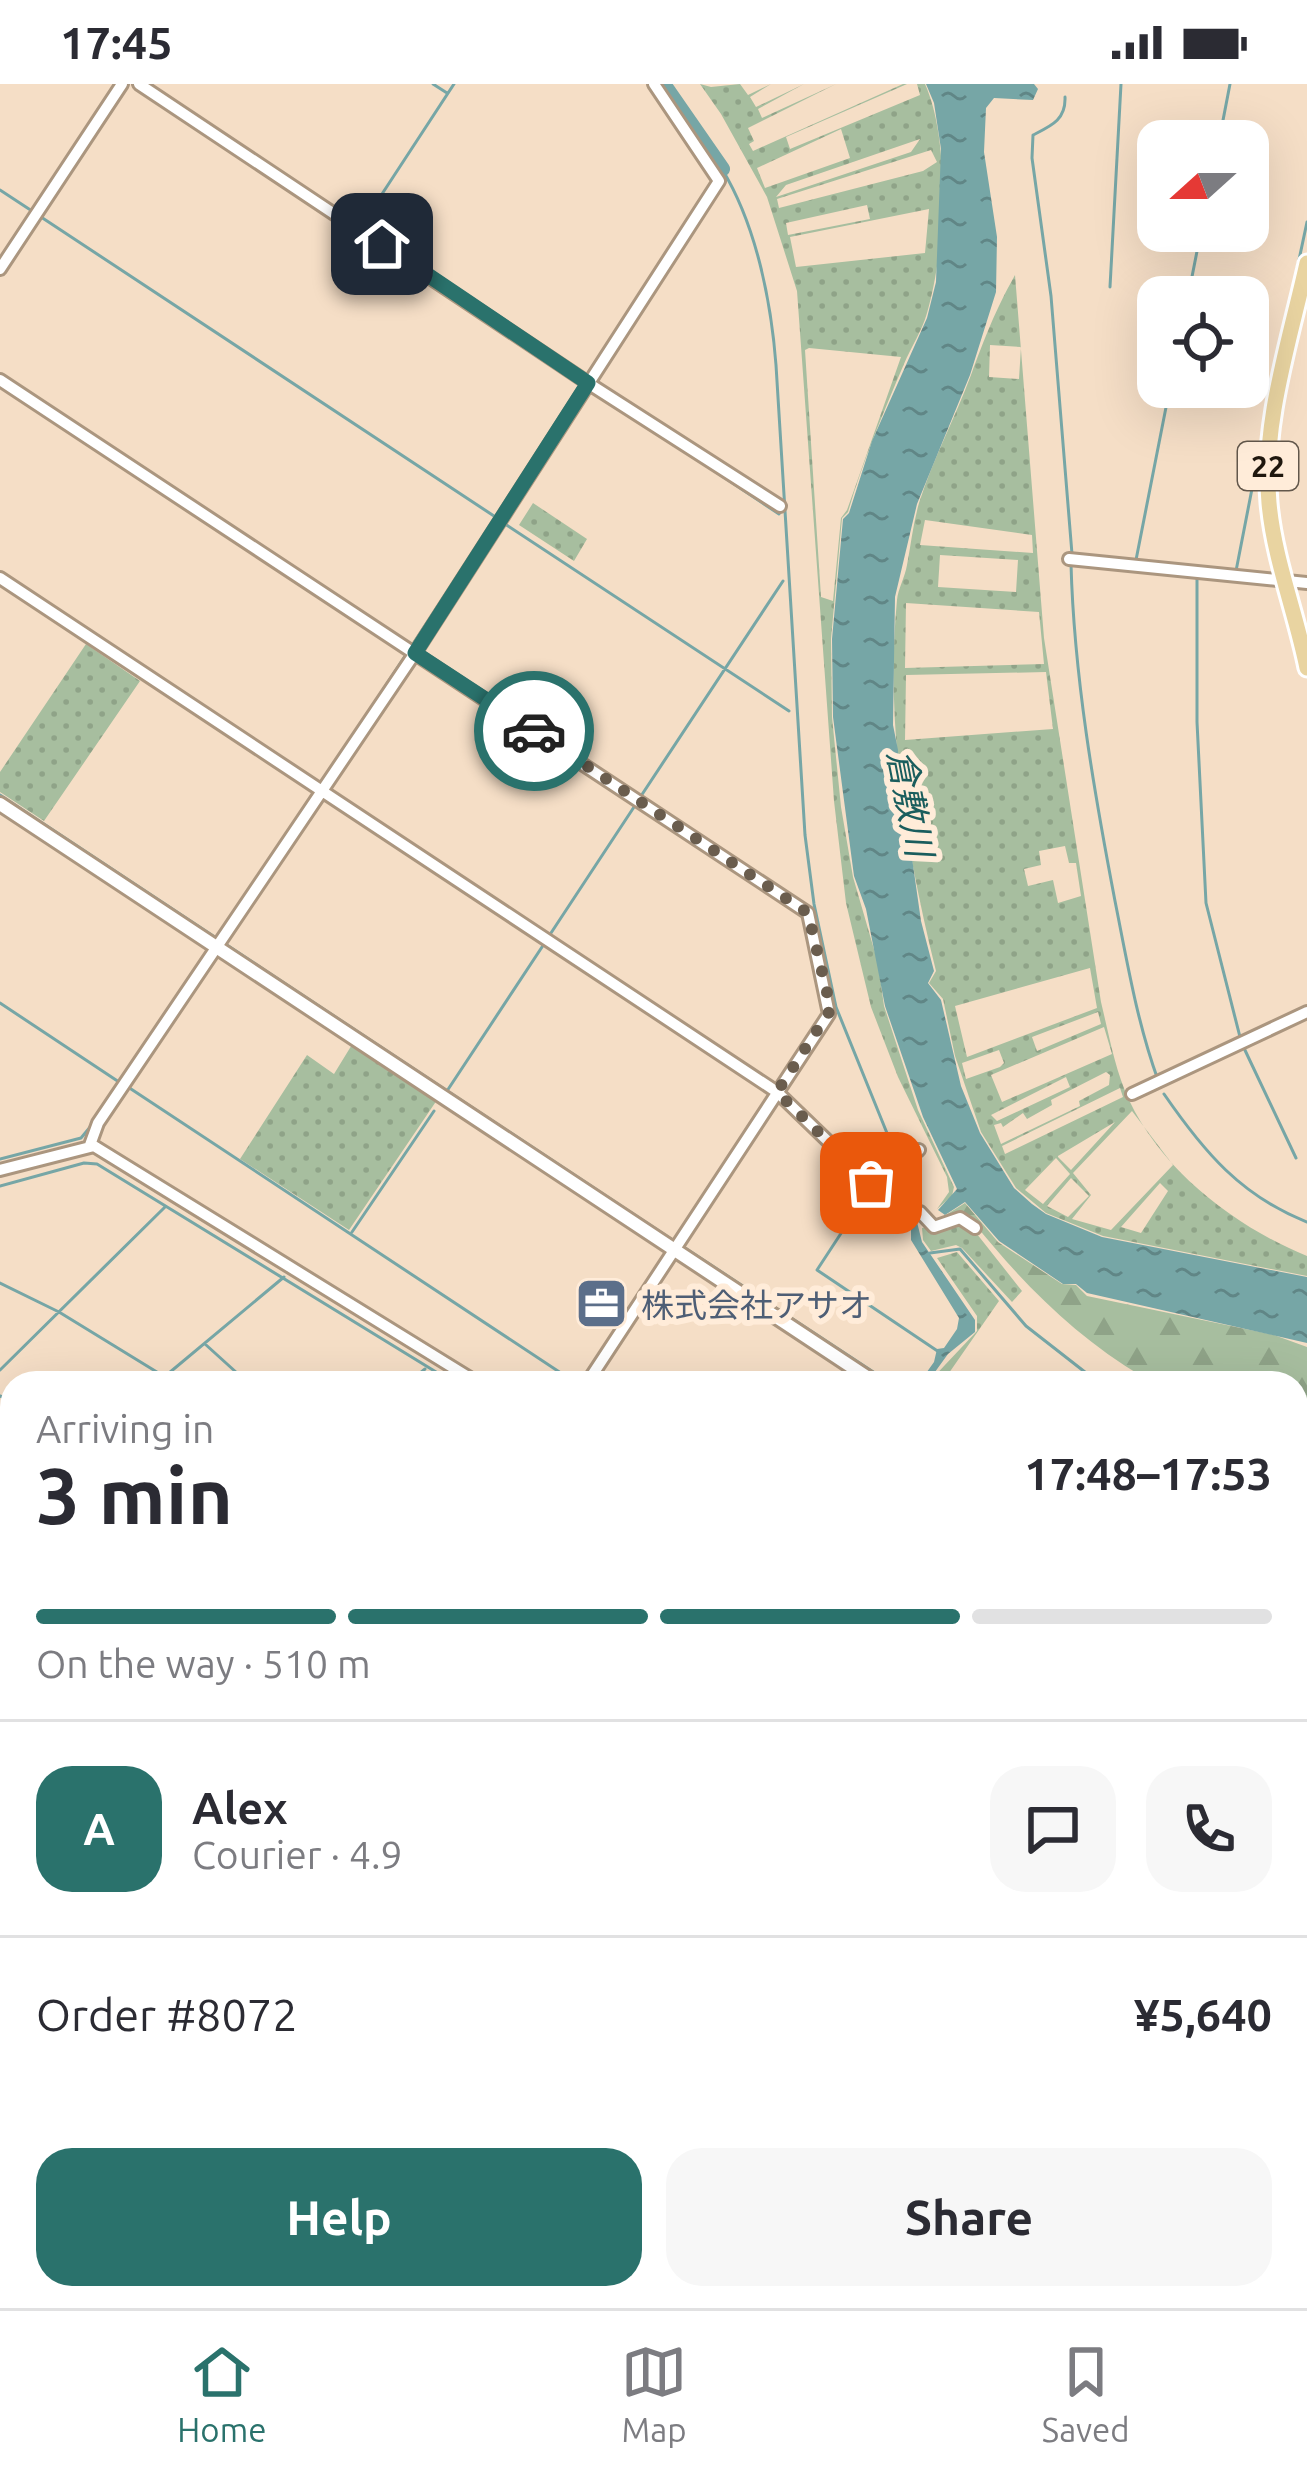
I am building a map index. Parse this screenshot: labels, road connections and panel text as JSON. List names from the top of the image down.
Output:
{
  "streets": {
    "main road": ["22"]
  },
  "water": ["倉敷川"],
  "places": {
    "office": ["株式会社アサオ"]
  },
  "north": "left",
  "page": {
    "status": "17:45",
    "heading": ["3 min", "Arriving in", "17:48–17:53"],
    "panel": [
      "Alex",
      "Courier · 4.9",
      "Order #8072",
      "¥5,640"
    ],
    "bar": "On the way · 510 m",
    "round": "A",
    "buttons": ["Help", "Share"],
    "tabs": ["Home", "Map", "Saved"]
  }
}
